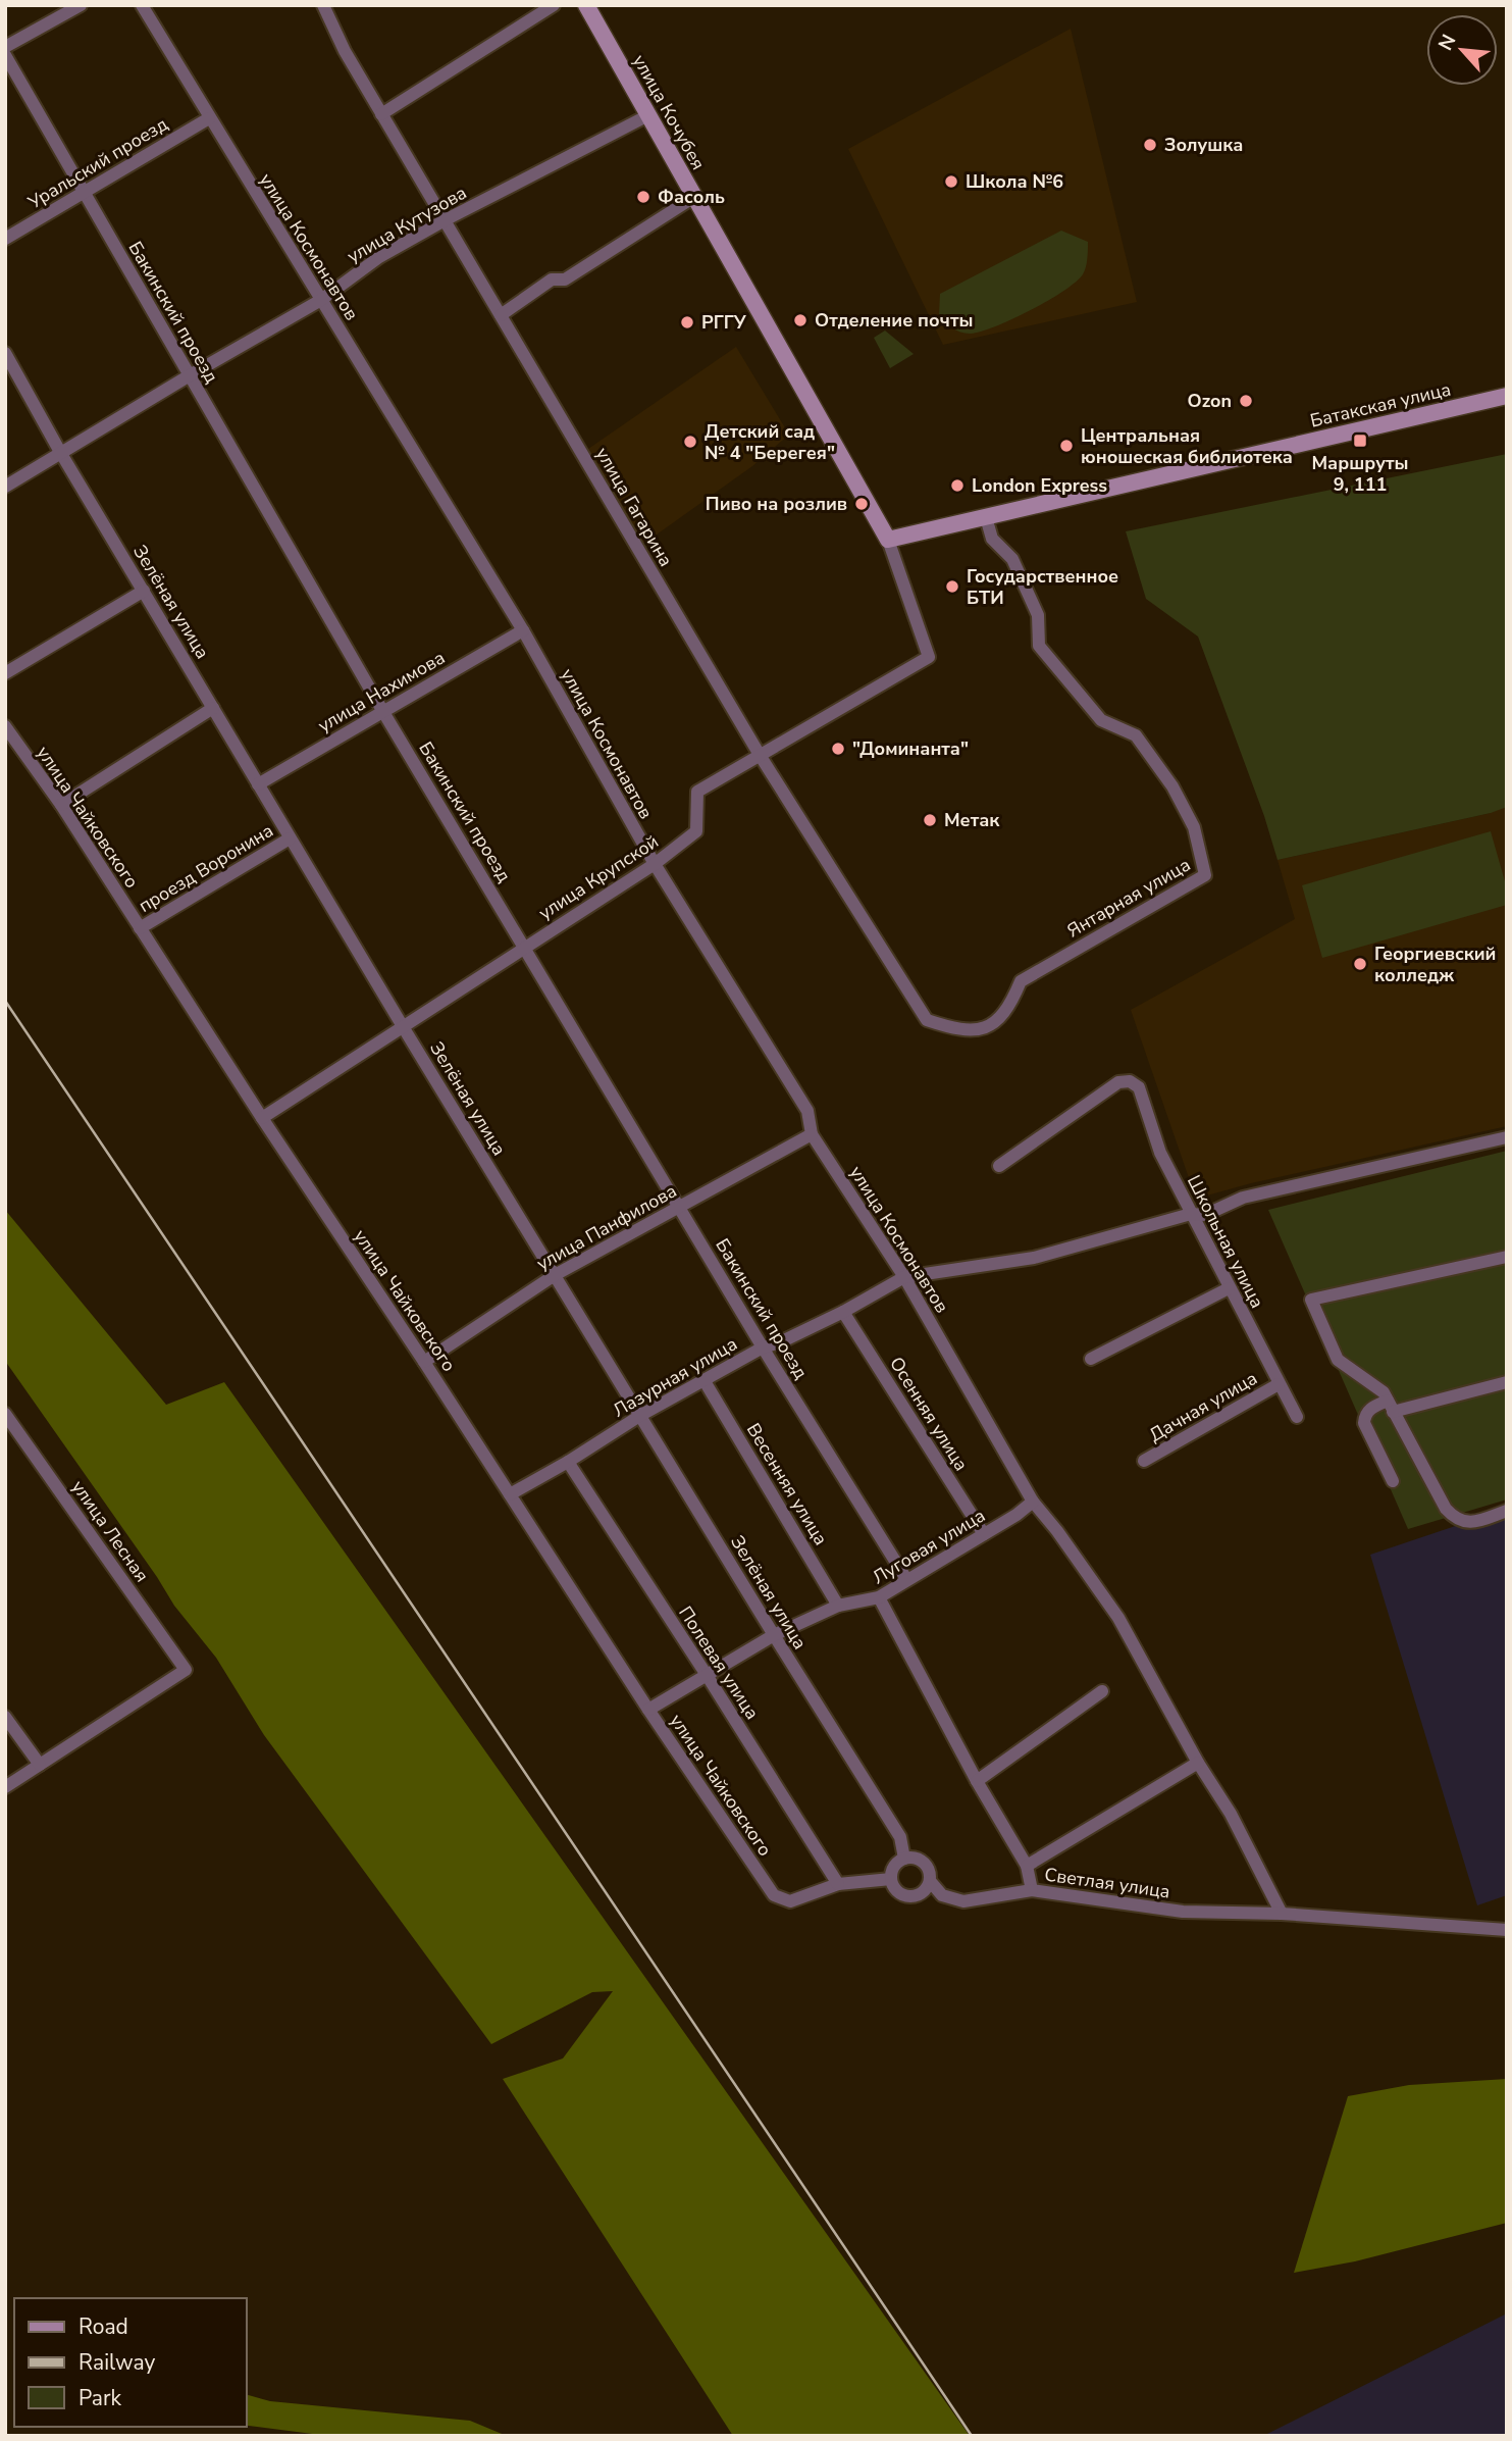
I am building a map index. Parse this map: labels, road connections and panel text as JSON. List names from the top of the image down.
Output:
{
  "streets": {
    "main road": ["улица Кочубея", "Батакская улица"],
    "street": [
      "Уральский проезд",
      "улица Кутузова",
      "улица Космонавтов",
      "Бакинский проезд",
      "улица Гагарина",
      "Зелёная улица",
      "улица Нахимова",
      "улица Чайковского",
      "проезд Воронина",
      "улица Крупской",
      "Янтарная улица",
      "улица Панфилова",
      "Школьная улица",
      "Лазурная улица",
      "Дачная улица",
      "Осенняя улица",
      "Весенняя улица",
      "улица Лесная",
      "Луговая улица",
      "Полевая улица",
      "Светлая улица"
    ]
  },
  "crossings": [
    ["улица Кочубея", "улица Кутузова"],
    ["улица Кочубея", "Батакская улица"],
    ["улица Кочубея", "улица Крупской"],
    ["Уральский проезд", "улица Космонавтов"],
    ["Уральский проезд", "Бакинский проезд"],
    ["улица Кутузова", "улица Космонавтов"],
    ["улица Кутузова", "Бакинский проезд"],
    ["улица Кутузова", "улица Гагарина"],
    ["улица Кутузова", "Зелёная улица"],
    ["улица Космонавтов", "улица Нахимова"],
    ["улица Космонавтов", "улица Крупской"],
    ["улица Космонавтов", "улица Панфилова"],
    ["улица Космонавтов", "Лазурная улица"],
    ["улица Космонавтов", "Луговая улица"],
    ["улица Космонавтов", "Светлая улица"],
    ["Бакинский проезд", "улица Нахимова"],
    ["Бакинский проезд", "улица Крупской"],
    ["Бакинский проезд", "улица Панфилова"],
    ["Бакинский проезд", "Лазурная улица"],
    ["Бакинский проезд", "Луговая улица"],
    ["Батакская улица", "Янтарная улица"],
    ["улица Гагарина", "улица Крупской"],
    ["улица Гагарина", "Янтарная улица"],
    ["Зелёная улица", "улица Нахимова"],
    ["Зелёная улица", "проезд Воронина"],
    ["Зелёная улица", "улица Крупской"],
    ["Зелёная улица", "улица Панфилова"],
    ["Зелёная улица", "Лазурная улица"],
    ["Зелёная улица", "Луговая улица"],
    ["улица Чайковского", "проезд Воронина"],
    ["улица Чайковского", "улица Крупской"],
    ["улица Чайковского", "улица Панфилова"],
    ["улица Чайковского", "Лазурная улица"],
    ["улица Чайковского", "Луговая улица"],
    ["улица Чайковского", "Полевая улица"],
    ["Школьная улица", "Лазурная улица"],
    ["Школьная улица", "Дачная улица"],
    ["Лазурная улица", "Осенняя улица"],
    ["Лазурная улица", "Весенняя улица"],
    ["Лазурная улица", "Полевая улица"],
    ["Осенняя улица", "Луговая улица"],
    ["Весенняя улица", "Луговая улица"],
    ["Луговая улица", "Полевая улица"],
    ["Луговая улица", "Светлая улица"]
  ],
  "places": {
    "other": [
      "Золушка",
      "Школа №6",
      "Фасоль",
      "Отделение почты",
      "РГГУ",
      "Ozon",
      "Детский сад № 4 \"Берегея\"",
      "Центральная юношеская библиотека",
      "London Express",
      "Пиво на розлив",
      "Государственное БТИ",
      "\"Доминанта\"",
      "Метак",
      "Георгиевский колледж"
    ],
    "transit": ["Маршруты 9, 111"]
  },
  "legend": ["Road", "Railway", "Park"],
  "north": "top left"
}
